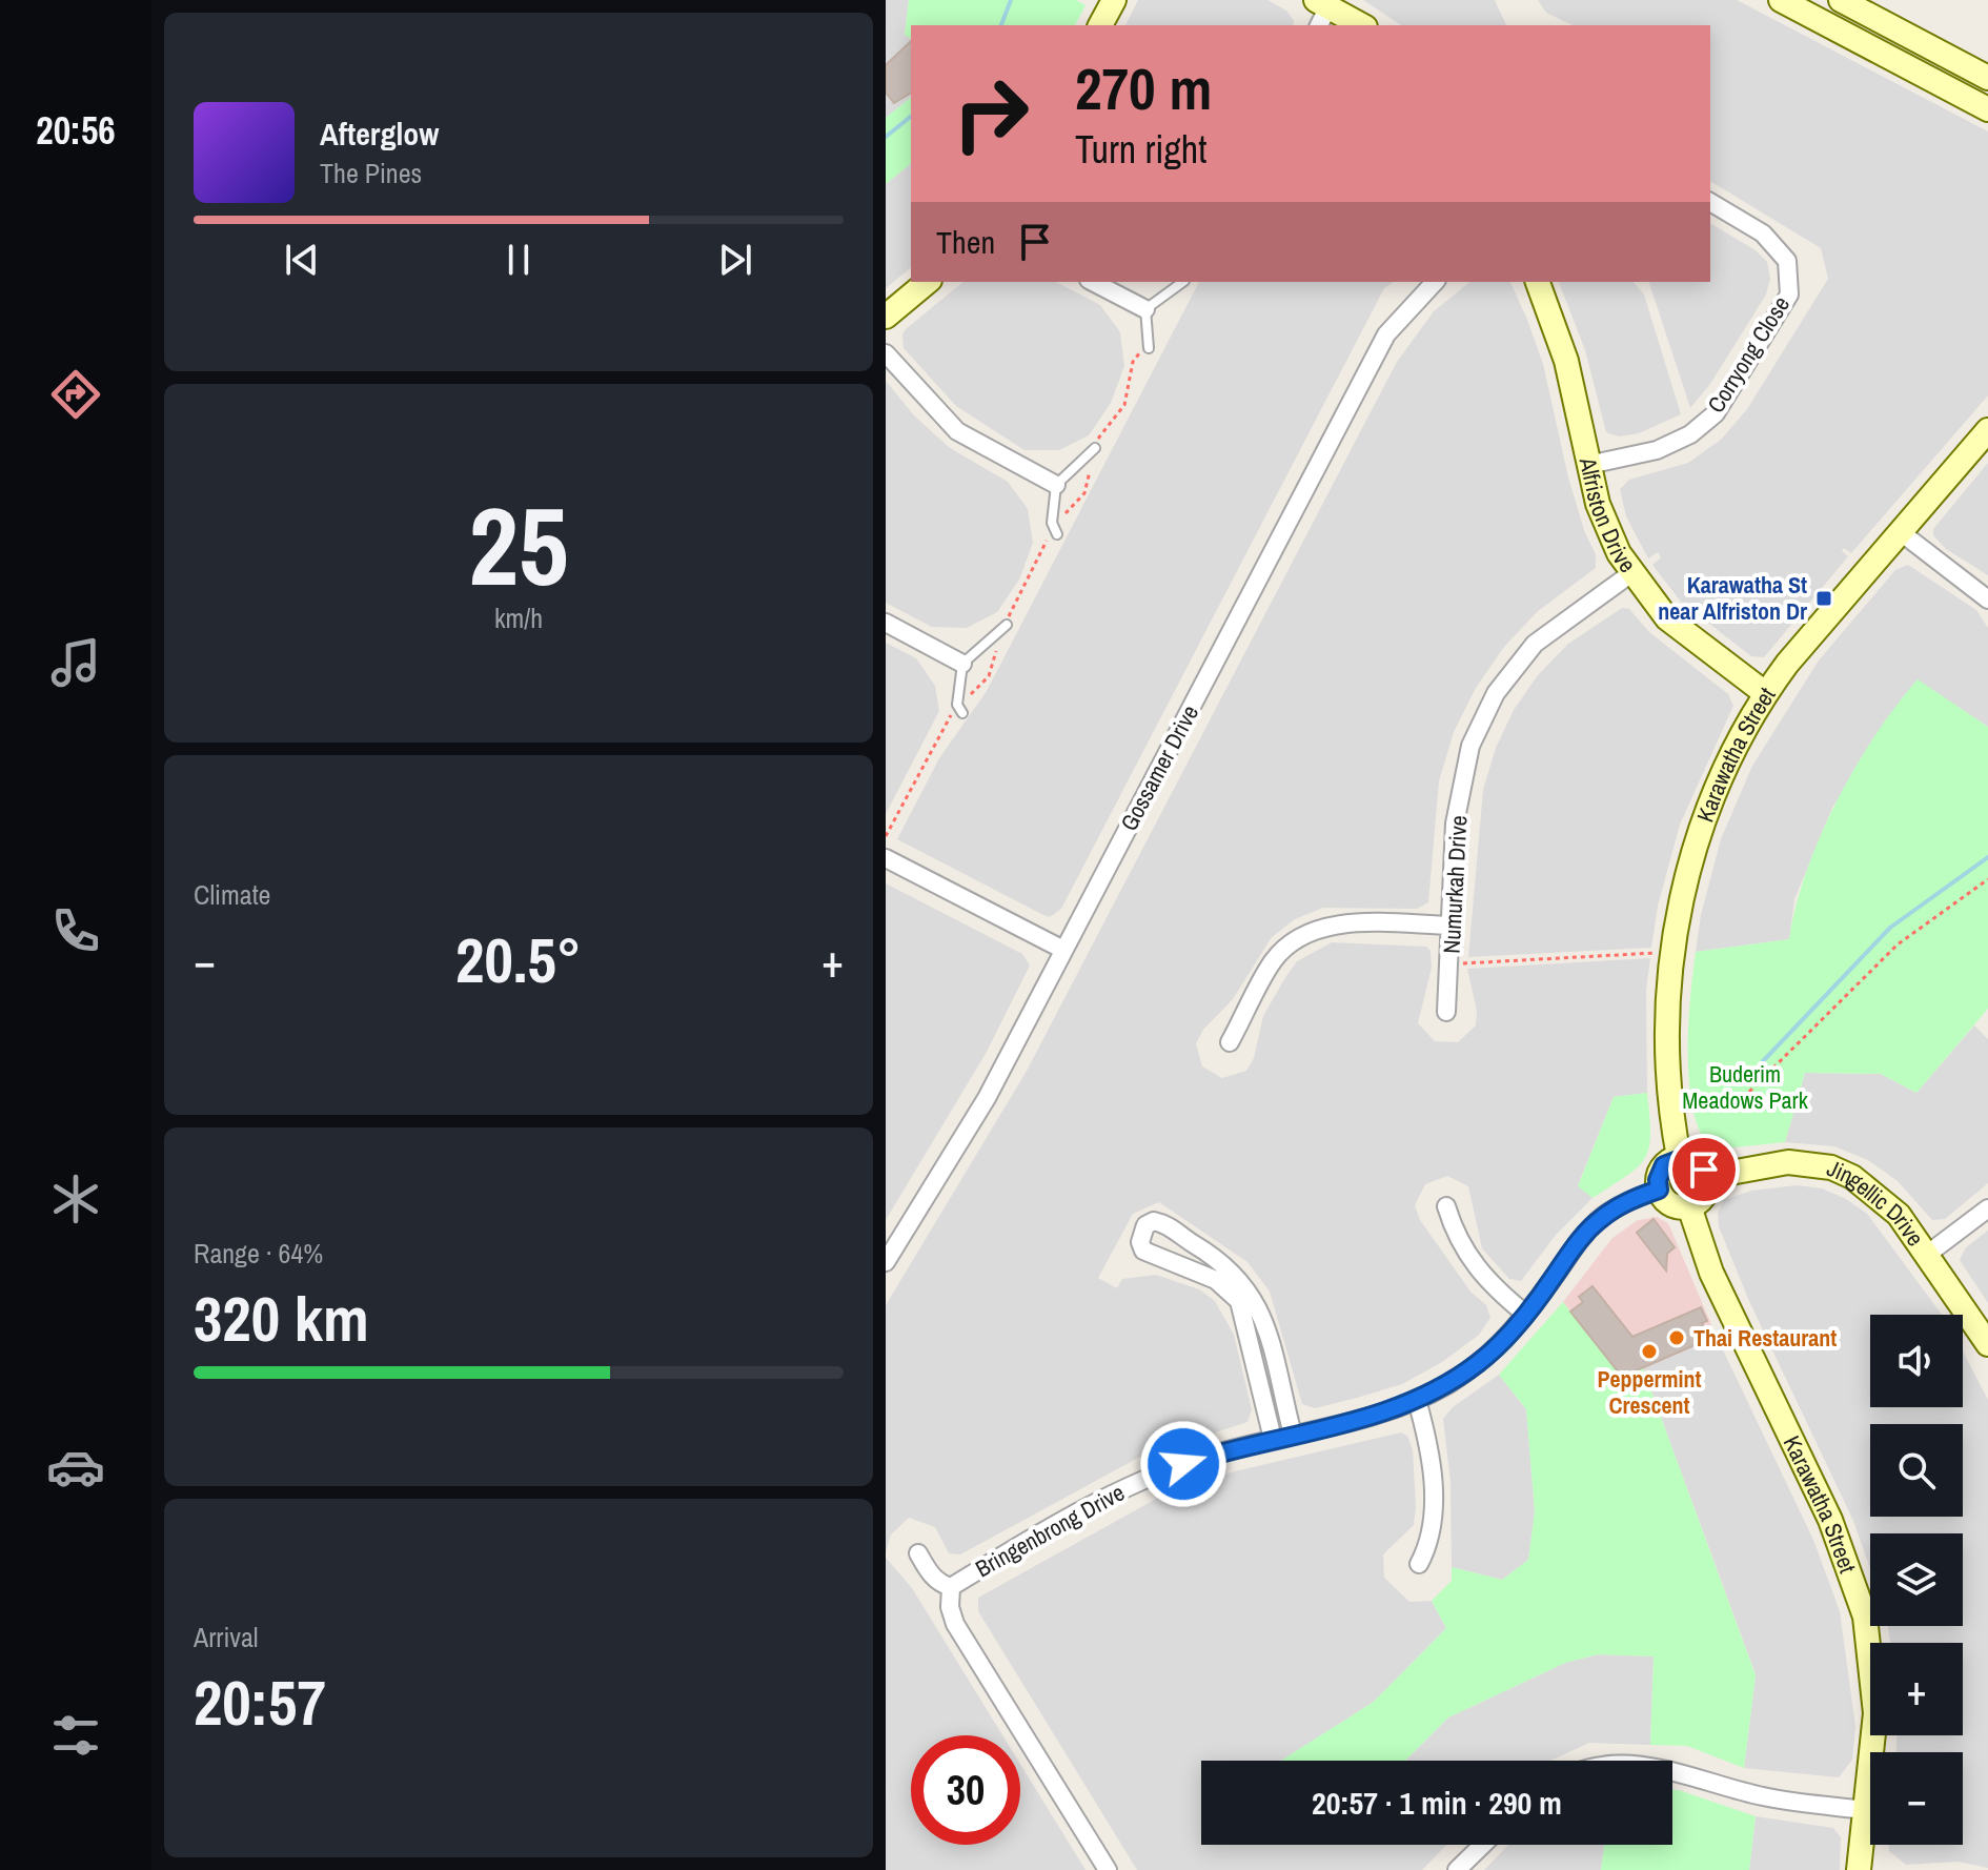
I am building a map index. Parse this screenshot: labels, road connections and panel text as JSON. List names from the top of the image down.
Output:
{
  "streets": {
    "street": [
      "Corryong Close",
      "Alfriston Drive",
      "Karawatha Street",
      "Gossamer Drive",
      "Numurkah Drive",
      "Jingellic Drive",
      "Bringenbrong Drive"
    ]
  },
  "crossings": [
    ["Corryong Close", "Alfriston Drive"],
    ["Alfriston Drive", "Karawatha Street"],
    ["Alfriston Drive", "Numurkah Drive"],
    ["Karawatha Street", "Jingellic Drive"],
    ["Karawatha Street", "Bringenbrong Drive"],
    ["Jingellic Drive", "Bringenbrong Drive"]
  ],
  "parks": ["Buderim Meadows Park"],
  "places": {
    "transit": ["Karawatha St near Alfriston Dr"],
    "other": ["Thai Restaurant", "Peppermint Crescent"]
  },
  "page": {
    "tabs": "20:56",
    "turn": ["270 m", "Turn right"],
    "song": ["Afterglow", "The Pines"],
    "then": "Then",
    "tile": [
      ["25", "km/h"],
      "Climate",
      ["Range · 64%", "320 km"],
      ["Arrival", "20:57"]
    ],
    "heat": ["−", "20.5°", "+"],
    "map_buttons": ["+", "−"],
    "limit": "30",
    "trip": "20:57 · 1 min · 290 m"
  }
}
